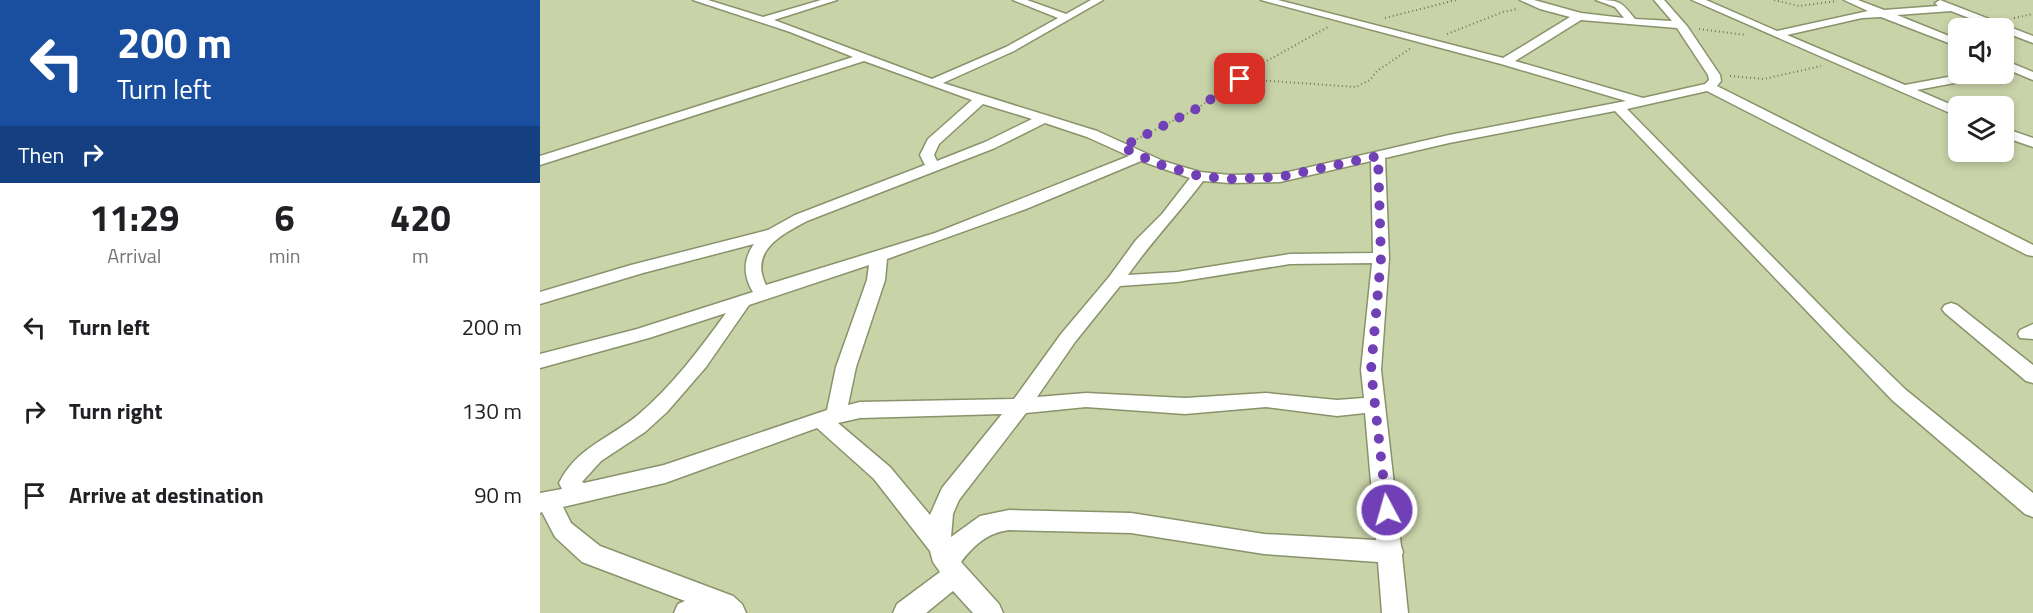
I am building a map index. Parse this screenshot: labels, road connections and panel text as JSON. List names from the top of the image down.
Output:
{
  "page": {
    "turn": ["200 m", "Turn left"],
    "then": "Then",
    "eta": [
      "11:29",
      "Arrival",
      "6",
      "min",
      "420",
      "m"
    ],
    "list": [
      {
        "name": "Turn left",
        "value": "200 m"
      },
      {
        "name": "Turn right",
        "value": "130 m"
      },
      {
        "name": "Arrive at destination",
        "value": "90 m"
      }
    ]
  }
}
